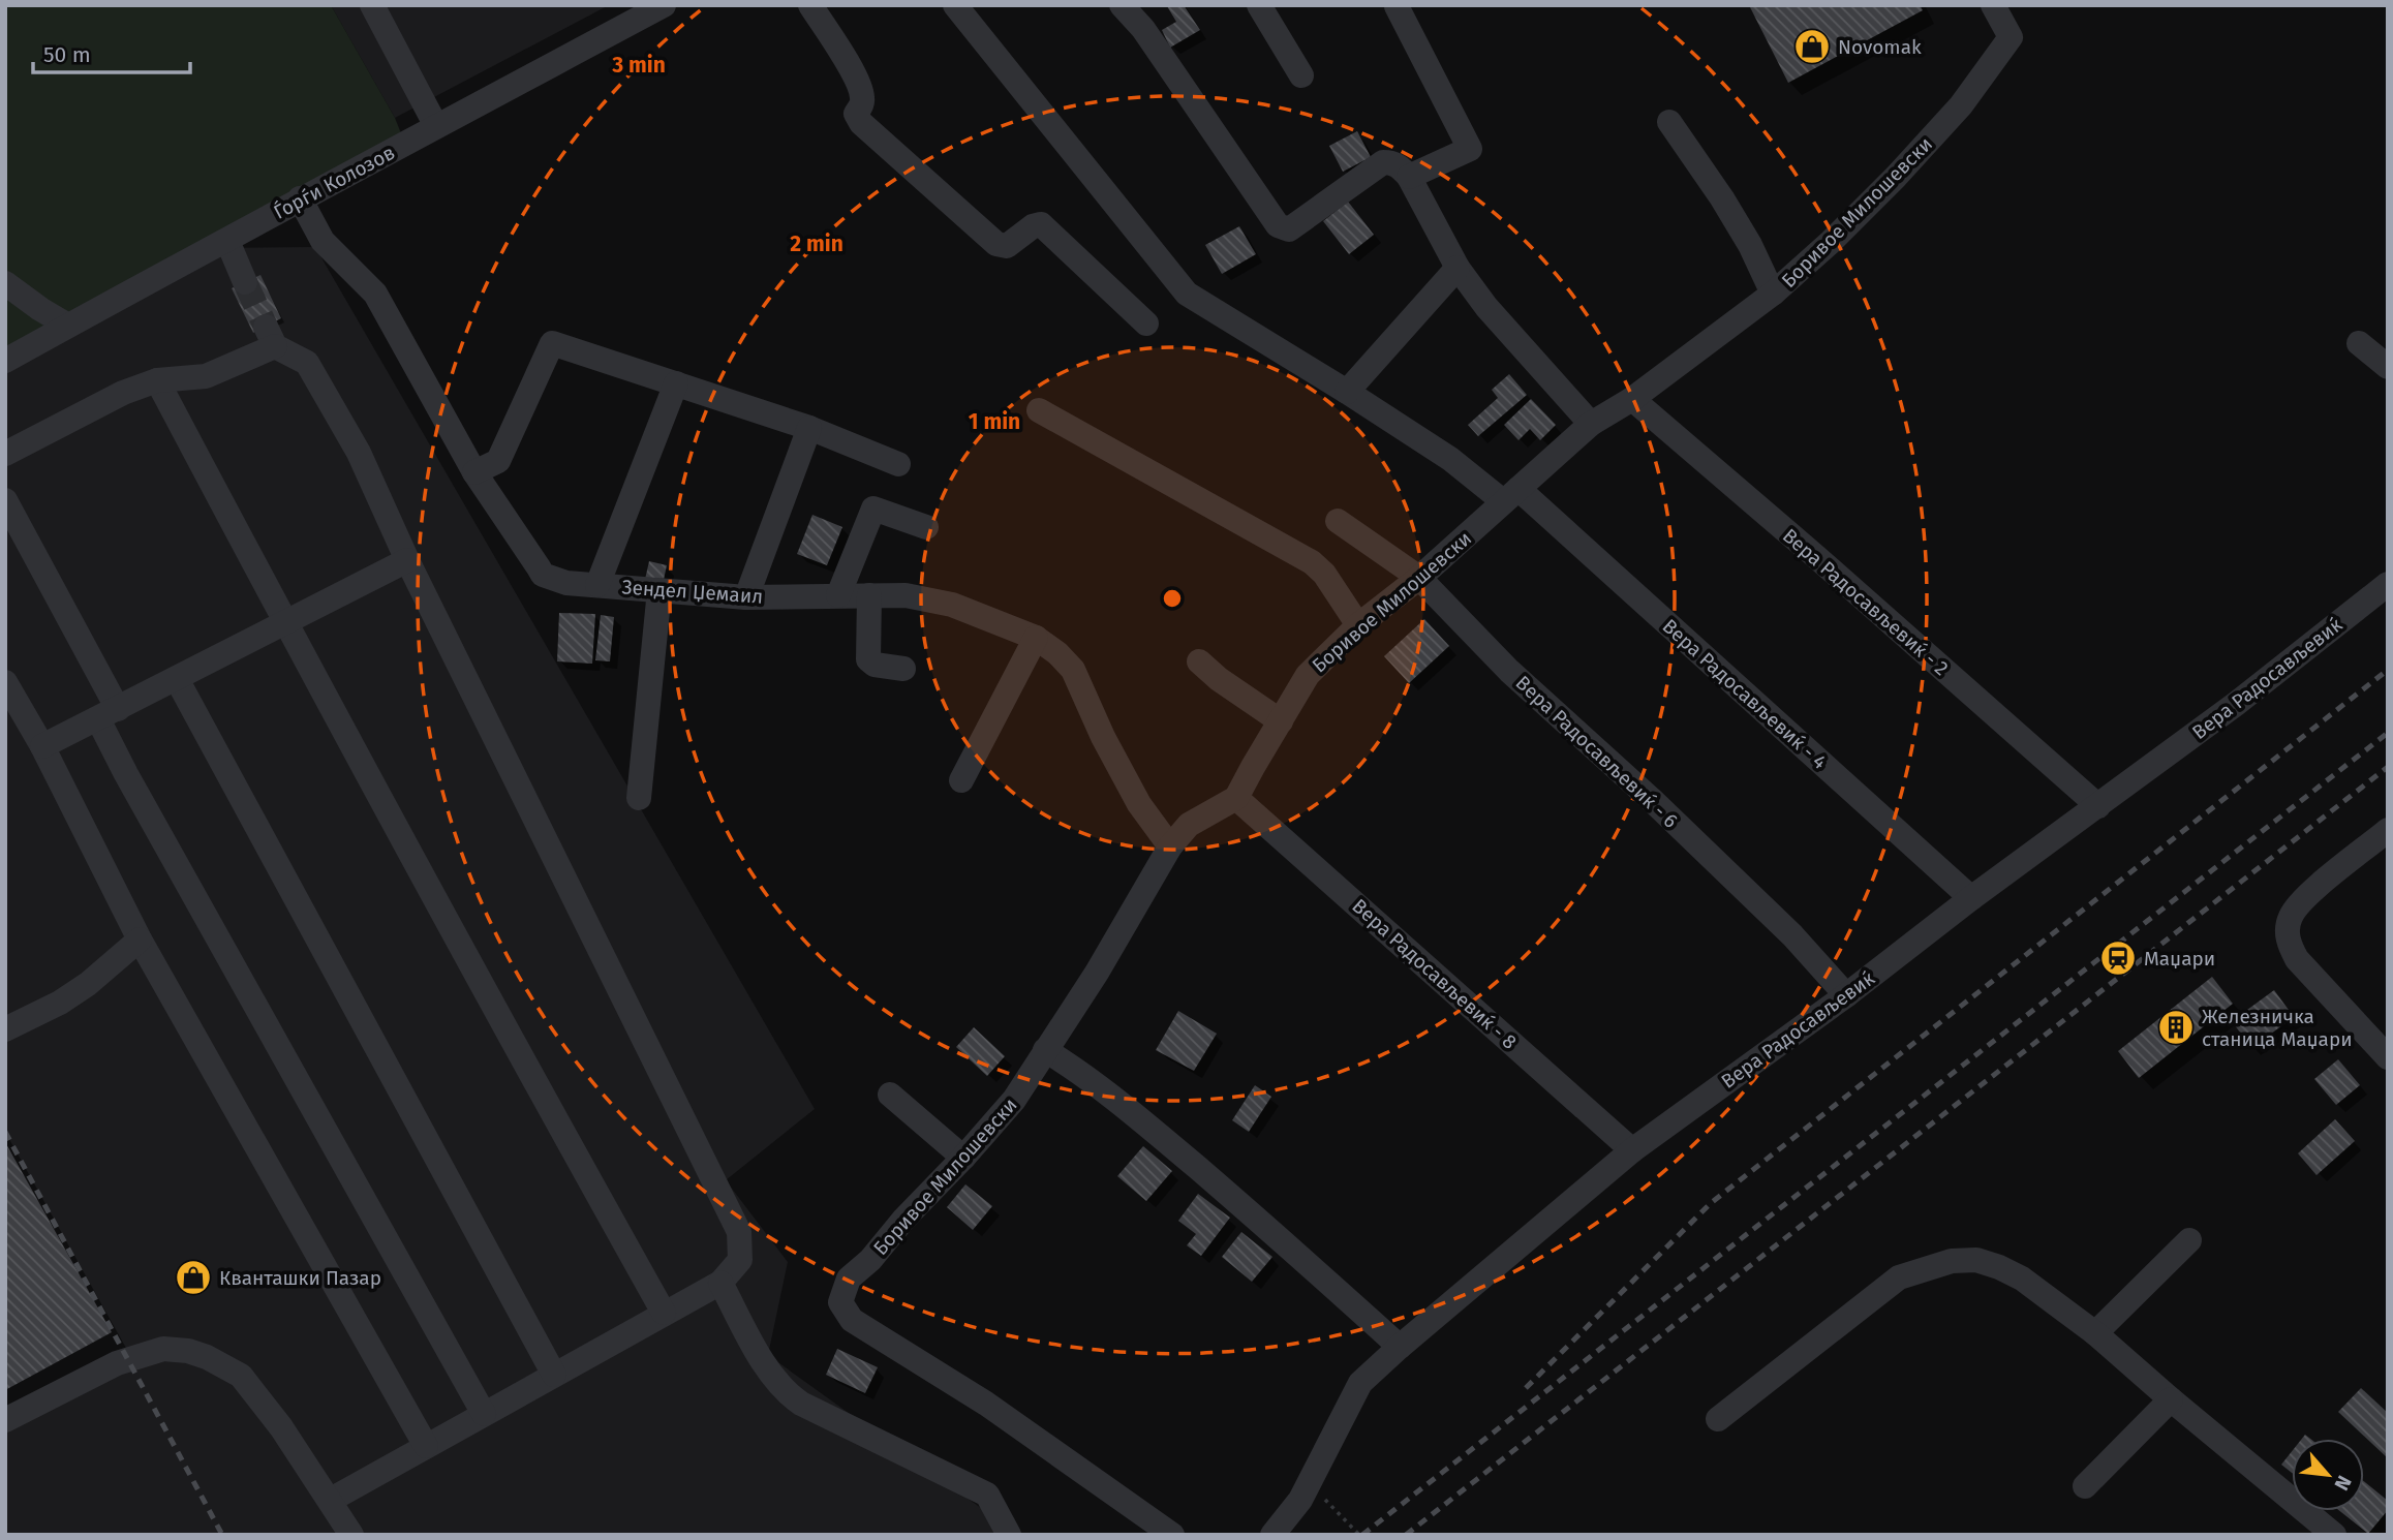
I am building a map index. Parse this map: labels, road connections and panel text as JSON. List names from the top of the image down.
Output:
{
  "streets": {
    "street": [
      "Ѓорѓи Колозов",
      "Боривое Милошевски",
      "Зендел Џемаил",
      "Вера Радосављевиќ - 2",
      "Вера Радосављевиќ",
      "Вера Радосављевиќ - 4",
      "Вера Радосављевиќ - 6",
      "Вера Радосављевиќ - 8"
    ]
  },
  "crossings": [
    ["Ѓорѓи Колозов", "Зендел Џемаил"],
    ["Боривое Милошевски", "Зендел Џемаил"],
    ["Боривое Милошевски", "Вера Радосављевиќ - 2"],
    ["Боривое Милошевски", "Вера Радосављевиќ - 4"],
    ["Боривое Милошевски", "Вера Радосављевиќ - 6"],
    ["Боривое Милошевски", "Вера Радосављевиќ - 8"],
    ["Вера Радосављевиќ - 2", "Вера Радосављевиќ"],
    ["Вера Радосављевиќ", "Вера Радосављевиќ - 4"],
    ["Вера Радосављевиќ", "Вера Радосављевиќ - 6"],
    ["Вера Радосављевиќ", "Вера Радосављевиќ - 8"]
  ],
  "places": {
    "shop": ["Novomak", "Кванташки Пазар"],
    "station": ["Маџари"],
    "building": ["Железничка станица Маџари"]
  },
  "scale_bar": "50 m",
  "north": "bottom right",
  "rings": ["3 min", "2 min", "1 min"]
}
